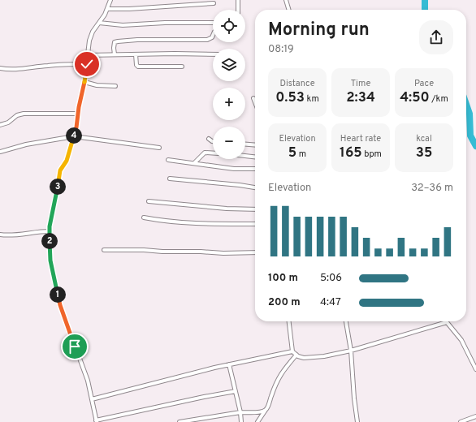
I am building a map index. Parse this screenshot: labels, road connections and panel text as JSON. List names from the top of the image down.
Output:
{
  "page": {
    "map_buttons": ["+", "−"],
    "heading": ["Morning run", "08:19"],
    "stats": [
      ["Distance", "0.53 km"],
      ["Time", "2:34"],
      ["Pace", "4:50 /km"],
      ["Elevation", "5 m"],
      ["Heart rate", "165 bpm"],
      ["kcal", "35"]
    ],
    "pins": [
      "4",
      "3",
      "2",
      "1"
    ],
    "chart": ["Elevation", "32–36 m"],
    "list": [
      {
        "name": "100 m",
        "note": "5:06"
      },
      {
        "name": "200 m",
        "note": "4:47"
      }
    ]
  }
}
